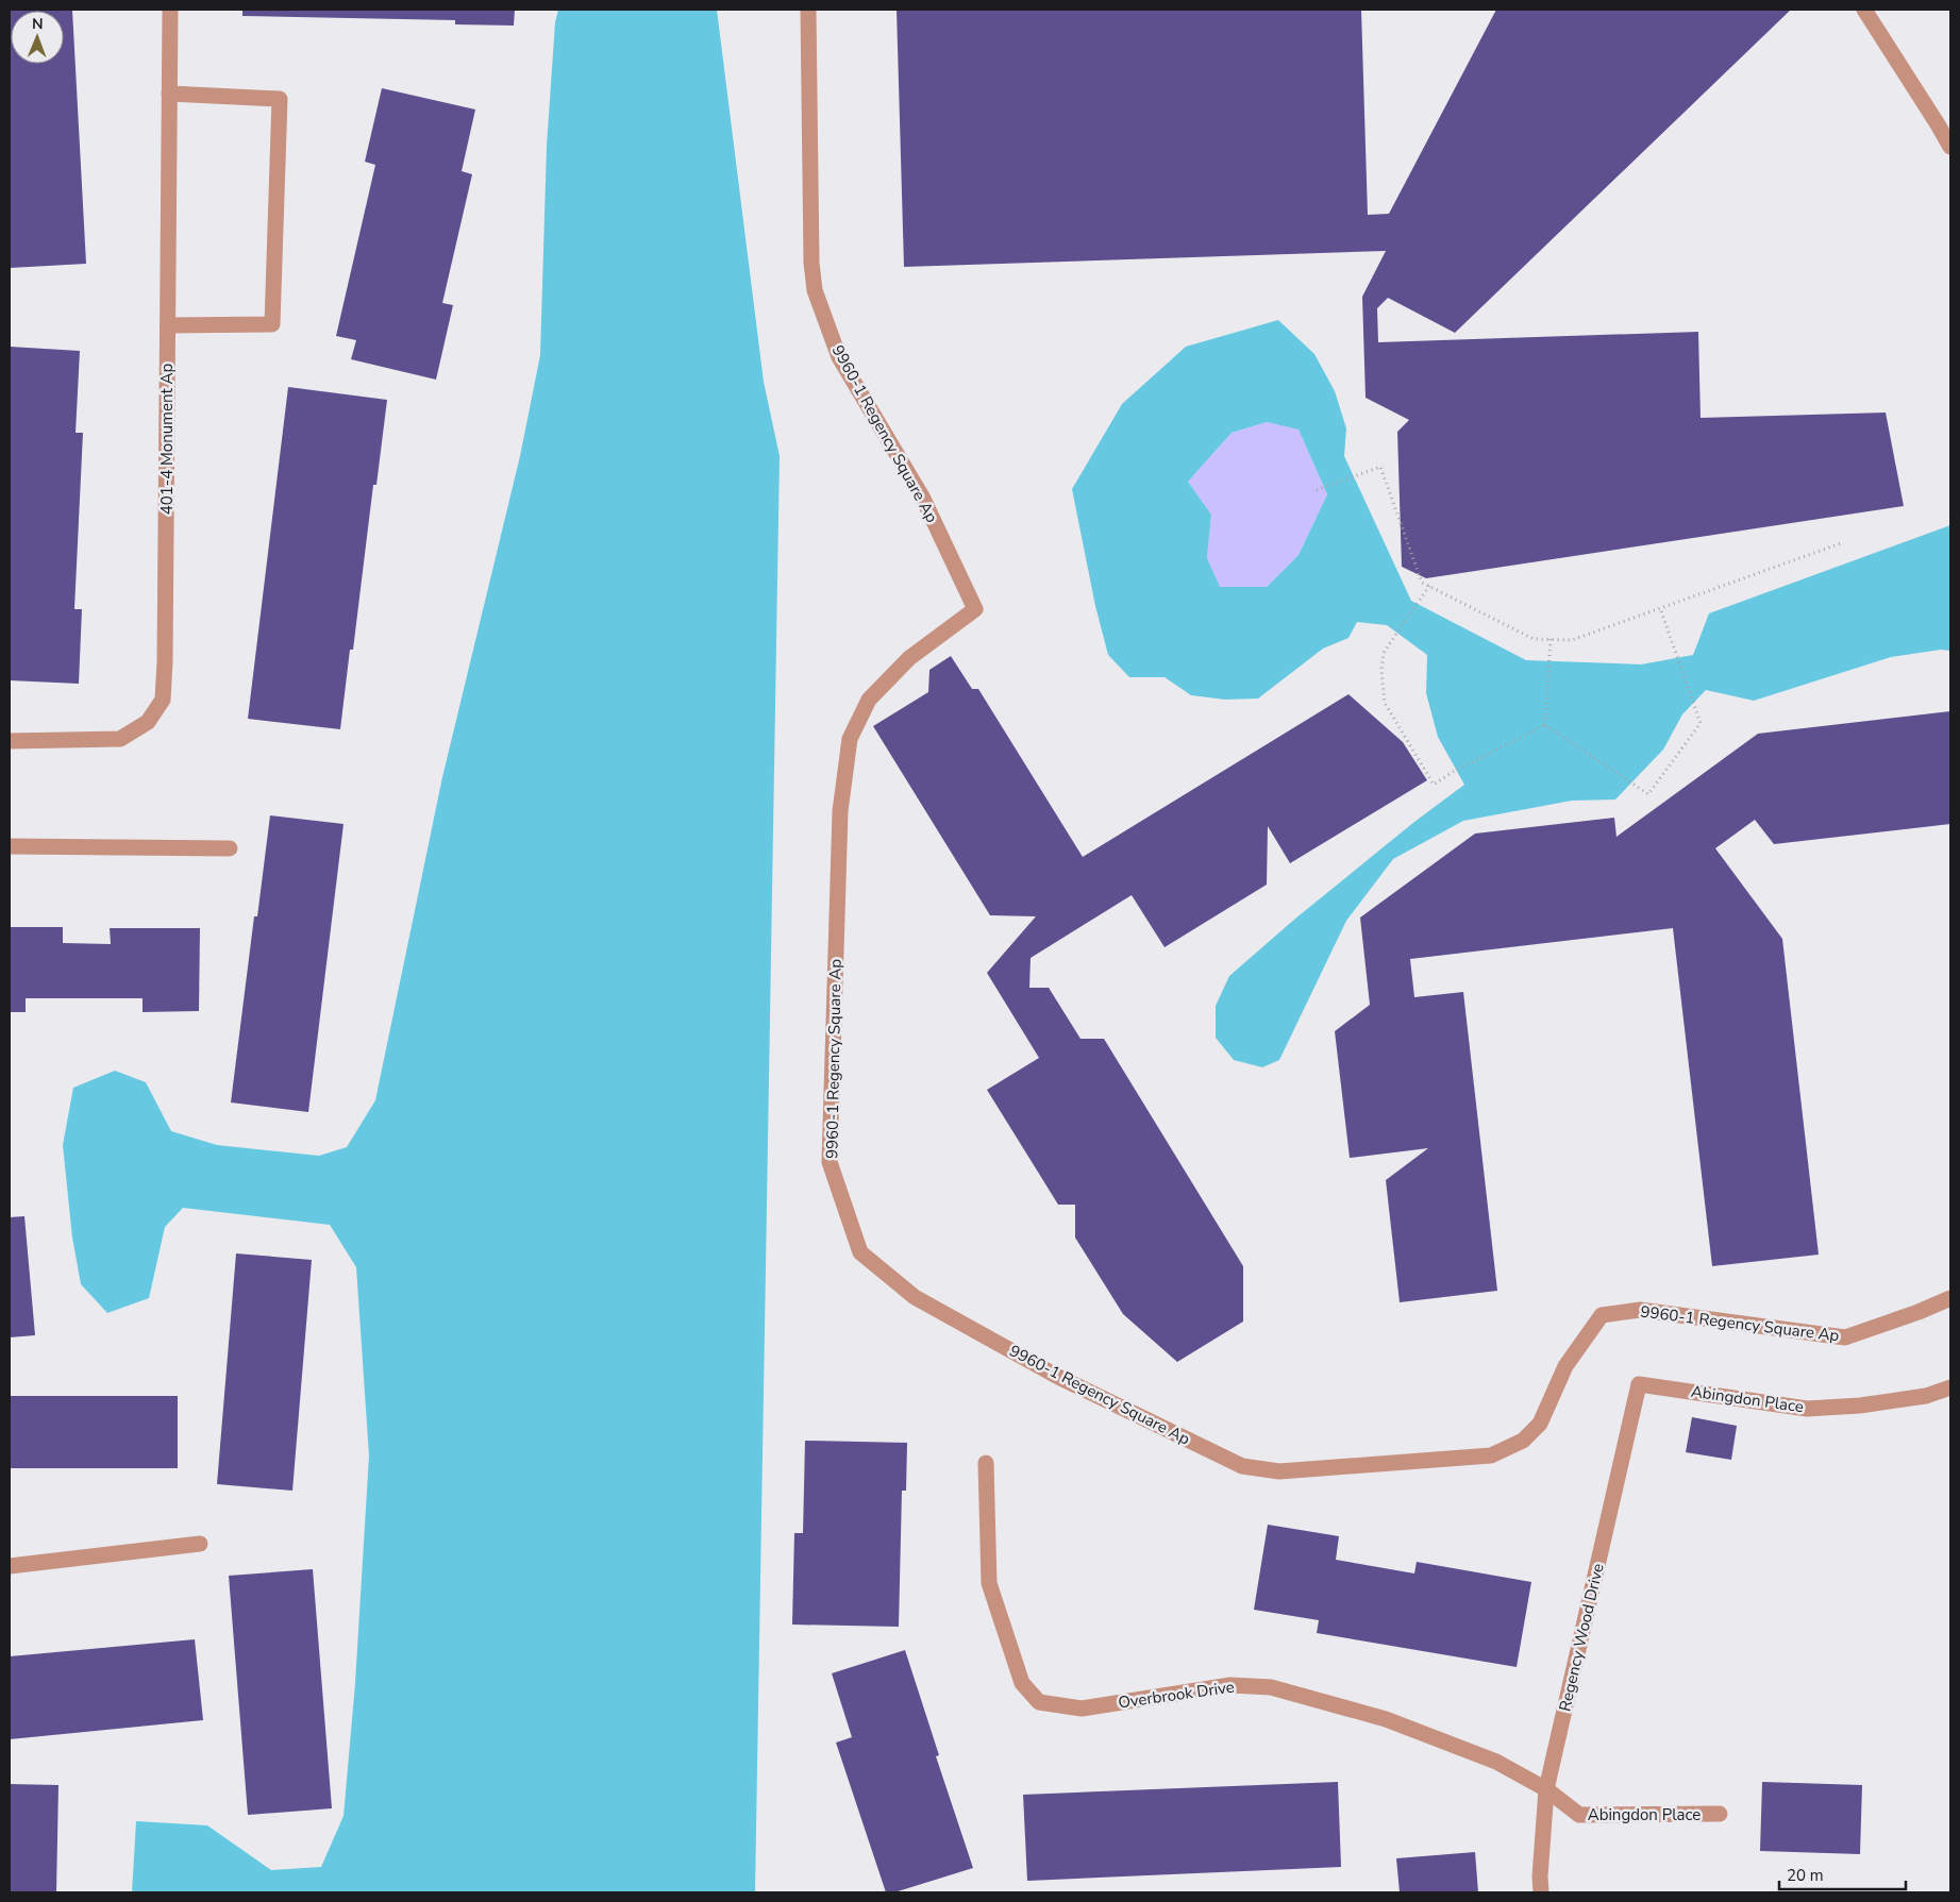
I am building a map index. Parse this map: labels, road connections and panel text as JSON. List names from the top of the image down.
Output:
{
  "streets": {
    "street": [
      "9960-1 Regency Square Ap",
      "401-4 Monument Ap",
      "Abingdon Place",
      "Regency Wood Drive",
      "Overbrook Drive"
    ]
  },
  "crossings": [
    ["Abingdon Place", "Regency Wood Drive"],
    ["Abingdon Place", "Overbrook Drive"],
    ["Regency Wood Drive", "Overbrook Drive"]
  ],
  "scale_bar": "20 m",
  "north": "top"
}
